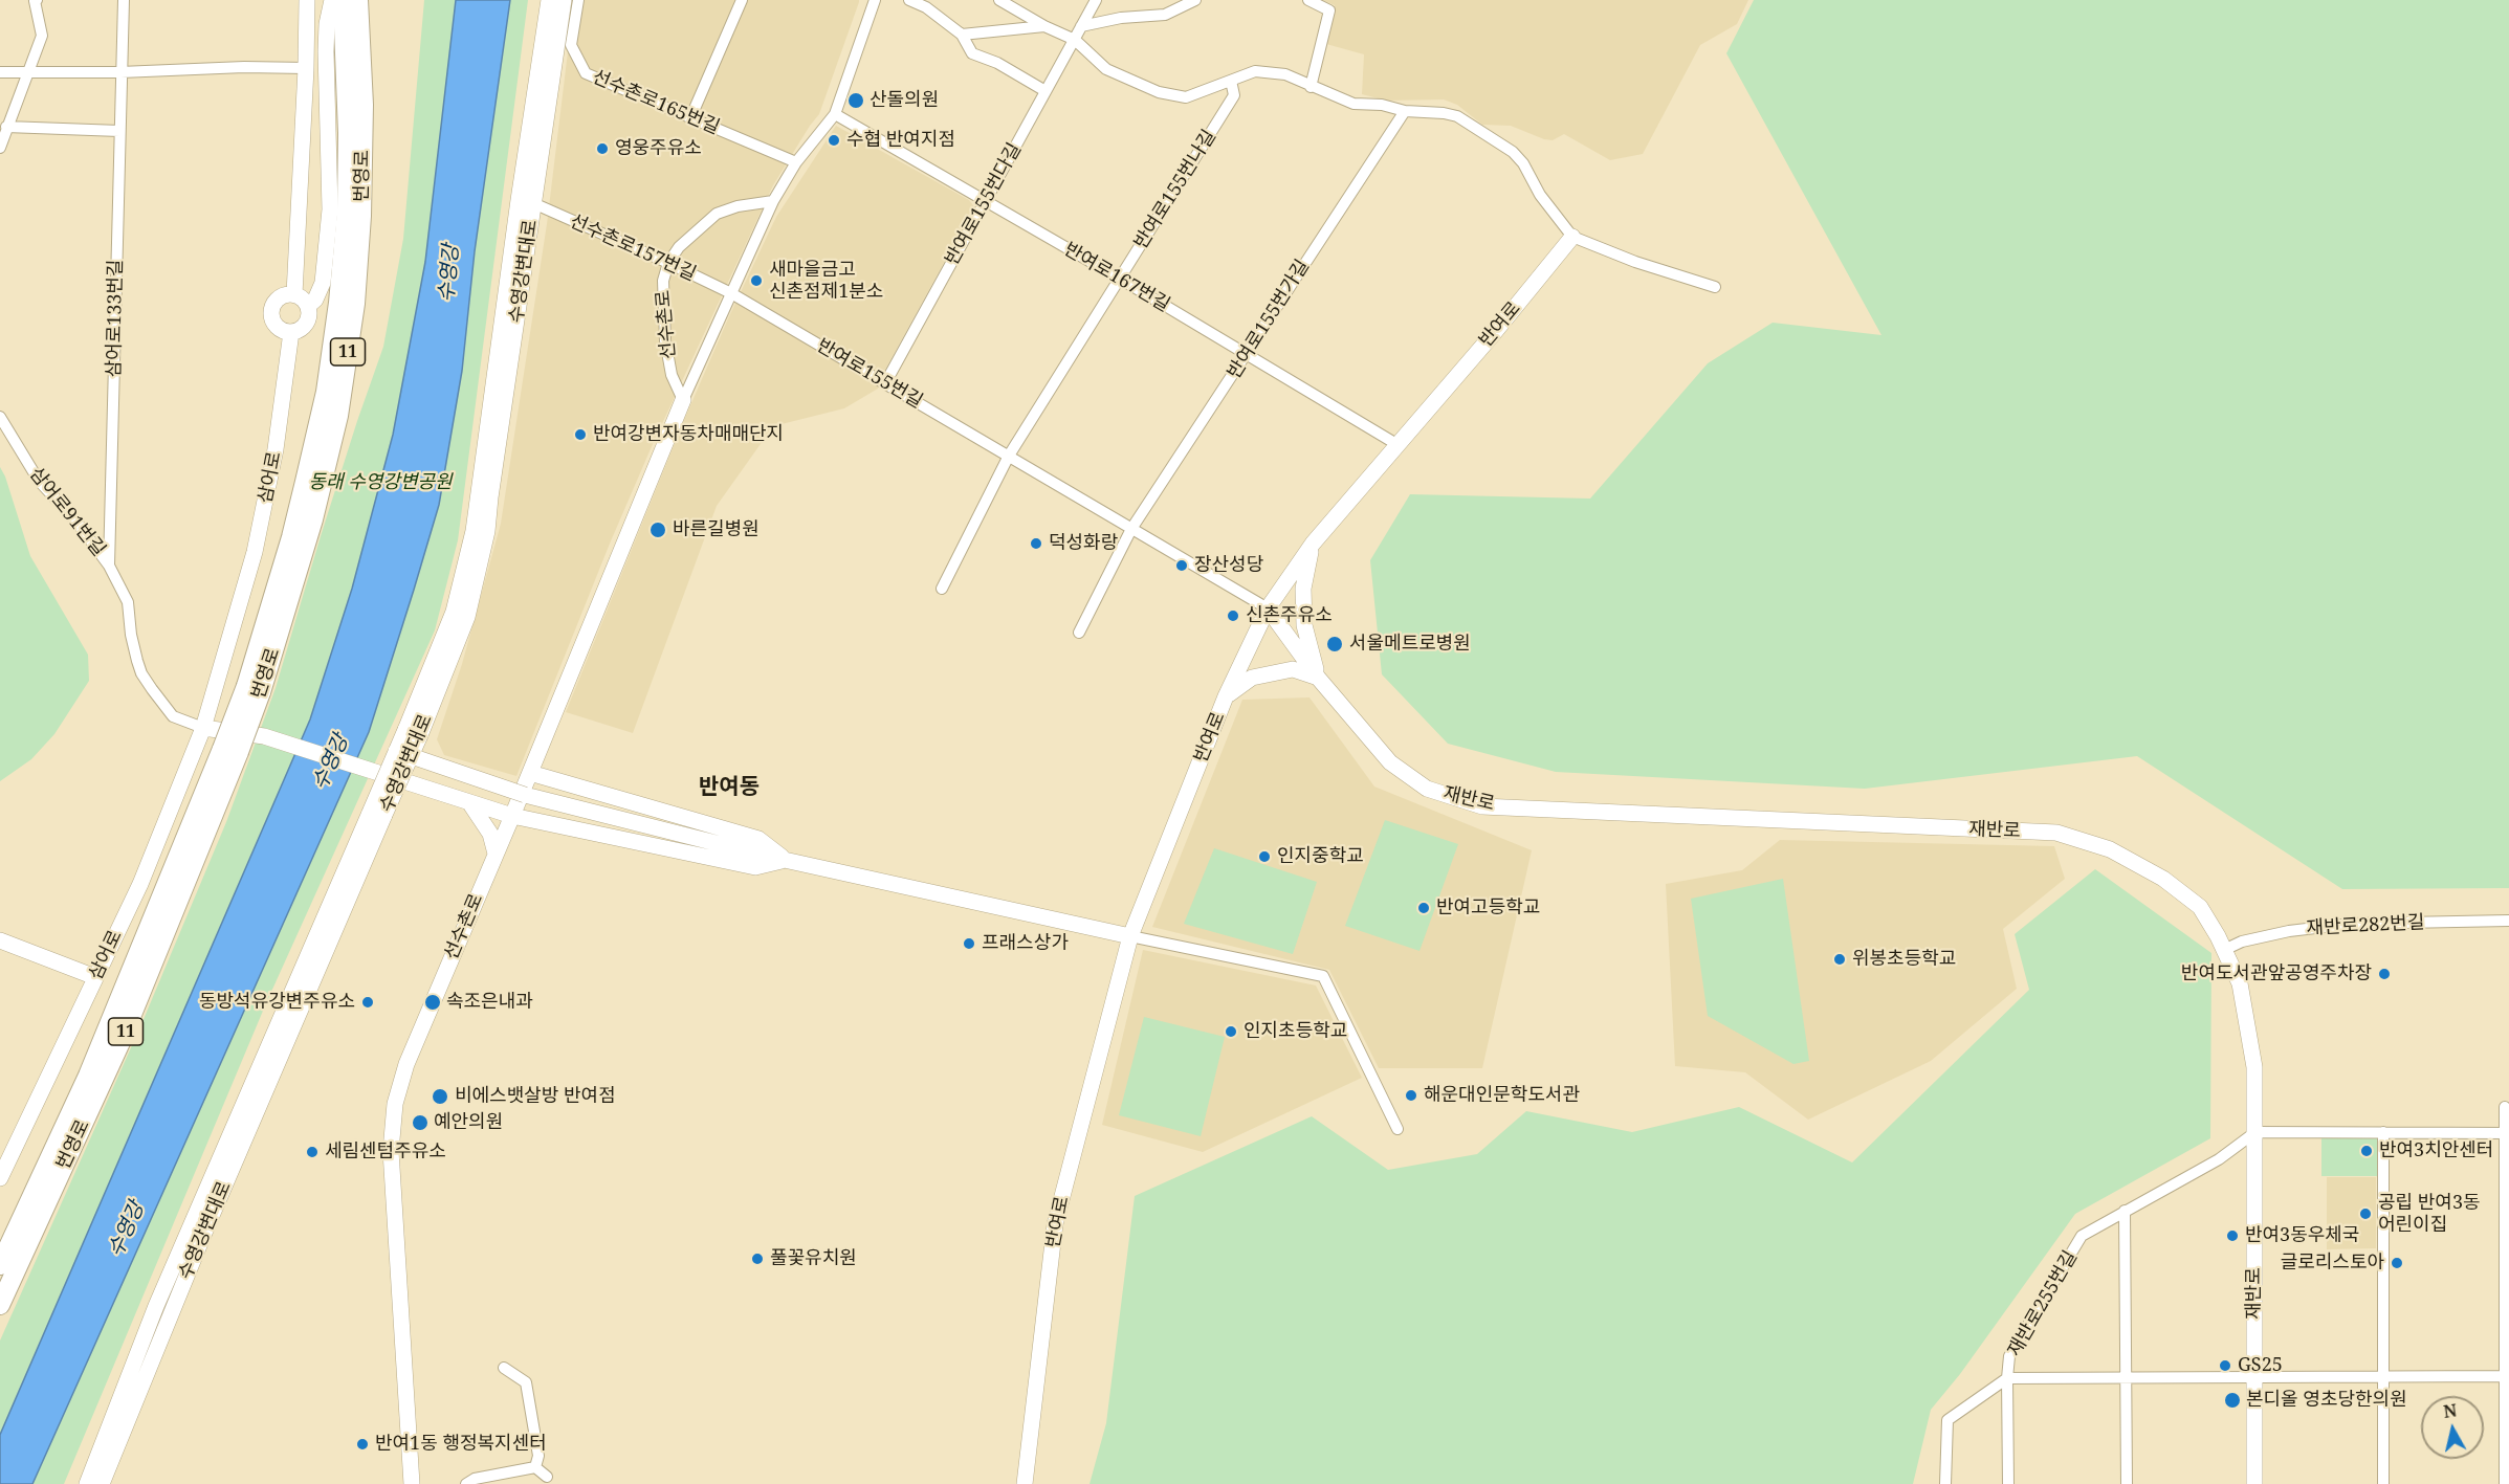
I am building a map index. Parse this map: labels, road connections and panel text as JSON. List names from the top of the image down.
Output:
{
  "streets": {
    "highway": ["번영로", "11"],
    "main road": [
      "수영강변대로",
      "선수촌로",
      "반여로",
      "삼어로",
      "재반로"
    ],
    "street": [
      "선수촌로165번길",
      "반여로155번나길",
      "반여로155번다길",
      "선수촌로157번길",
      "반여로167번길",
      "삼어로133번길",
      "반여로155번가길",
      "반여로155번길",
      "삼어로91번길",
      "재반로282번길",
      "재반로255번길"
    ]
  },
  "crossings": [
    ["선수촌로165번길", "선수촌로"],
    ["반여로155번나길", "반여로167번길"],
    ["반여로155번나길", "반여로155번길"],
    ["반여로155번다길", "반여로167번길"],
    ["반여로155번다길", "반여로155번길"],
    ["선수촌로157번길", "수영강변대로"],
    ["선수촌로157번길", "선수촌로"],
    ["선수촌로157번길", "반여로155번길"],
    ["반여로167번길", "반여로155번가길"],
    ["반여로167번길", "선수촌로"],
    ["반여로167번길", "반여로"],
    ["삼어로133번길", "삼어로91번길"],
    ["반여로155번가길", "반여로155번길"],
    ["선수촌로", "반여로155번길"],
    ["반여로", "반여로155번길"],
    ["반여로", "재반로"],
    ["반여로155번길", "재반로"],
    ["삼어로", "삼어로91번길"],
    ["재반로", "재반로282번길"],
    ["재반로", "재반로255번길"]
  ],
  "districts": ["반여동"],
  "water": ["수영강"],
  "parks": ["동래 수영강변공원"],
  "places": [
    "산돌의원",
    "수협 반여지점",
    "영웅주유소",
    "새마을금고 신촌점제1분소",
    "반여강변자동차매매단지",
    "바른길병원",
    "덕성화랑",
    "장산성당",
    "신촌주유소",
    "서울메트로병원",
    "인지중학교",
    "반여고등학교",
    "프래스상가",
    "위봉초등학교",
    "반여도서관앞공영주차장",
    "동방석유강변주유소",
    "속조은내과",
    "인지초등학교",
    "해운대인문학도서관",
    "비에스뱃살방 반여점",
    "예안의원",
    "반여3치안센터",
    "세림센텀주유소",
    "공립 반여3동 어린이집",
    "반여3동우체국",
    "풀꽃유치원",
    "글로리스토아",
    "GS25",
    "본디올 영초당한의원",
    "반여1동 행정복지센터"
  ],
  "north": "top"
}
